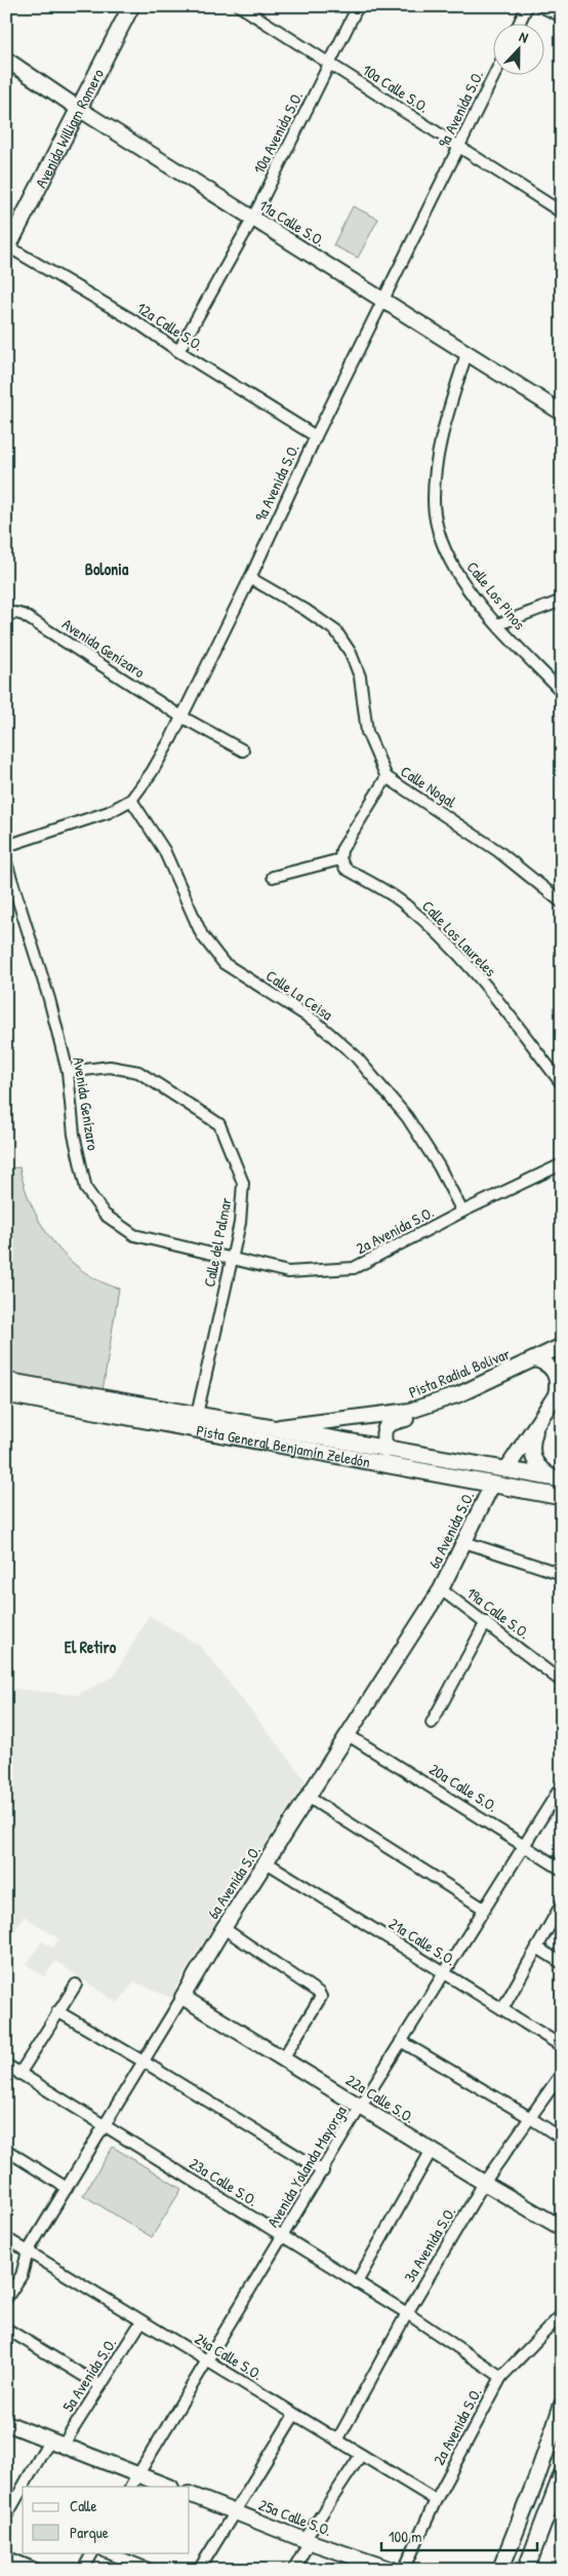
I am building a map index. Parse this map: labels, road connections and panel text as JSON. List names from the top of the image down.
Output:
{
  "streets": {
    "main road": ["Avenida William Romero", "Pista General Benjamín Zeledón"],
    "street": [
      "10a Calle S.O.",
      "9a Avenida S.O.",
      "10a Avenida S.O.",
      "11a Calle S.O.",
      "12a Calle S.O.",
      "Calle Los Pinos",
      "Avenida Genízaro",
      "Calle Nogal",
      "Calle Los Laureles",
      "Calle La Ceisa",
      "2a Avenida S.O.",
      "Calle del Palmar",
      "Pista Radial Bolivar",
      "6a Avenida S.O.",
      "19a Calle S.O.",
      "20a Calle S.O.",
      "21a Calle S.O.",
      "22a Calle S.O.",
      "Avenida Yolanda Mayorga",
      "23a Calle S.O.",
      "3a Avenida S.O.",
      "24a Calle S.O.",
      "5a Avenida S.O.",
      "25a Calle S.O."
    ]
  },
  "crossings": [
    ["10a Calle S.O.", "9a Avenida S.O."],
    ["10a Calle S.O.", "10a Avenida S.O."],
    ["9a Avenida S.O.", "11a Calle S.O."],
    ["9a Avenida S.O.", "12a Calle S.O."],
    ["9a Avenida S.O.", "Avenida Genízaro"],
    ["9a Avenida S.O.", "Calle Nogal"],
    ["9a Avenida S.O.", "Calle La Ceisa"],
    ["Avenida William Romero", "11a Calle S.O."],
    ["Avenida William Romero", "12a Calle S.O."],
    ["10a Avenida S.O.", "11a Calle S.O."],
    ["10a Avenida S.O.", "12a Calle S.O."],
    ["11a Calle S.O.", "Calle Los Pinos"],
    ["Avenida Genízaro", "2a Avenida S.O."],
    ["Avenida Genízaro", "Calle del Palmar"],
    ["Calle La Ceisa", "2a Avenida S.O."],
    ["2a Avenida S.O.", "Calle del Palmar"],
    ["2a Avenida S.O.", "23a Calle S.O."],
    ["2a Avenida S.O.", "24a Calle S.O."],
    ["Calle del Palmar", "Pista General Benjamín Zeledón"],
    ["Pista Radial Bolivar", "Pista General Benjamín Zeledón"],
    ["Pista General Benjamín Zeledón", "6a Avenida S.O."],
    ["6a Avenida S.O.", "19a Calle S.O."],
    ["6a Avenida S.O.", "20a Calle S.O."],
    ["6a Avenida S.O.", "21a Calle S.O."],
    ["6a Avenida S.O.", "22a Calle S.O."],
    ["6a Avenida S.O.", "23a Calle S.O."],
    ["6a Avenida S.O.", "24a Calle S.O."],
    ["20a Calle S.O.", "Avenida Yolanda Mayorga"],
    ["21a Calle S.O.", "Avenida Yolanda Mayorga"],
    ["22a Calle S.O.", "Avenida Yolanda Mayorga"],
    ["22a Calle S.O.", "3a Avenida S.O."],
    ["Avenida Yolanda Mayorga", "23a Calle S.O."],
    ["Avenida Yolanda Mayorga", "24a Calle S.O."],
    ["23a Calle S.O.", "3a Avenida S.O."],
    ["3a Avenida S.O.", "24a Calle S.O."],
    ["24a Calle S.O.", "5a Avenida S.O."]
  ],
  "districts": ["Bolonia", "El Retiro"],
  "legend": ["Calle", "Parque"],
  "scale_bar": "100 m",
  "north": "top"
}
